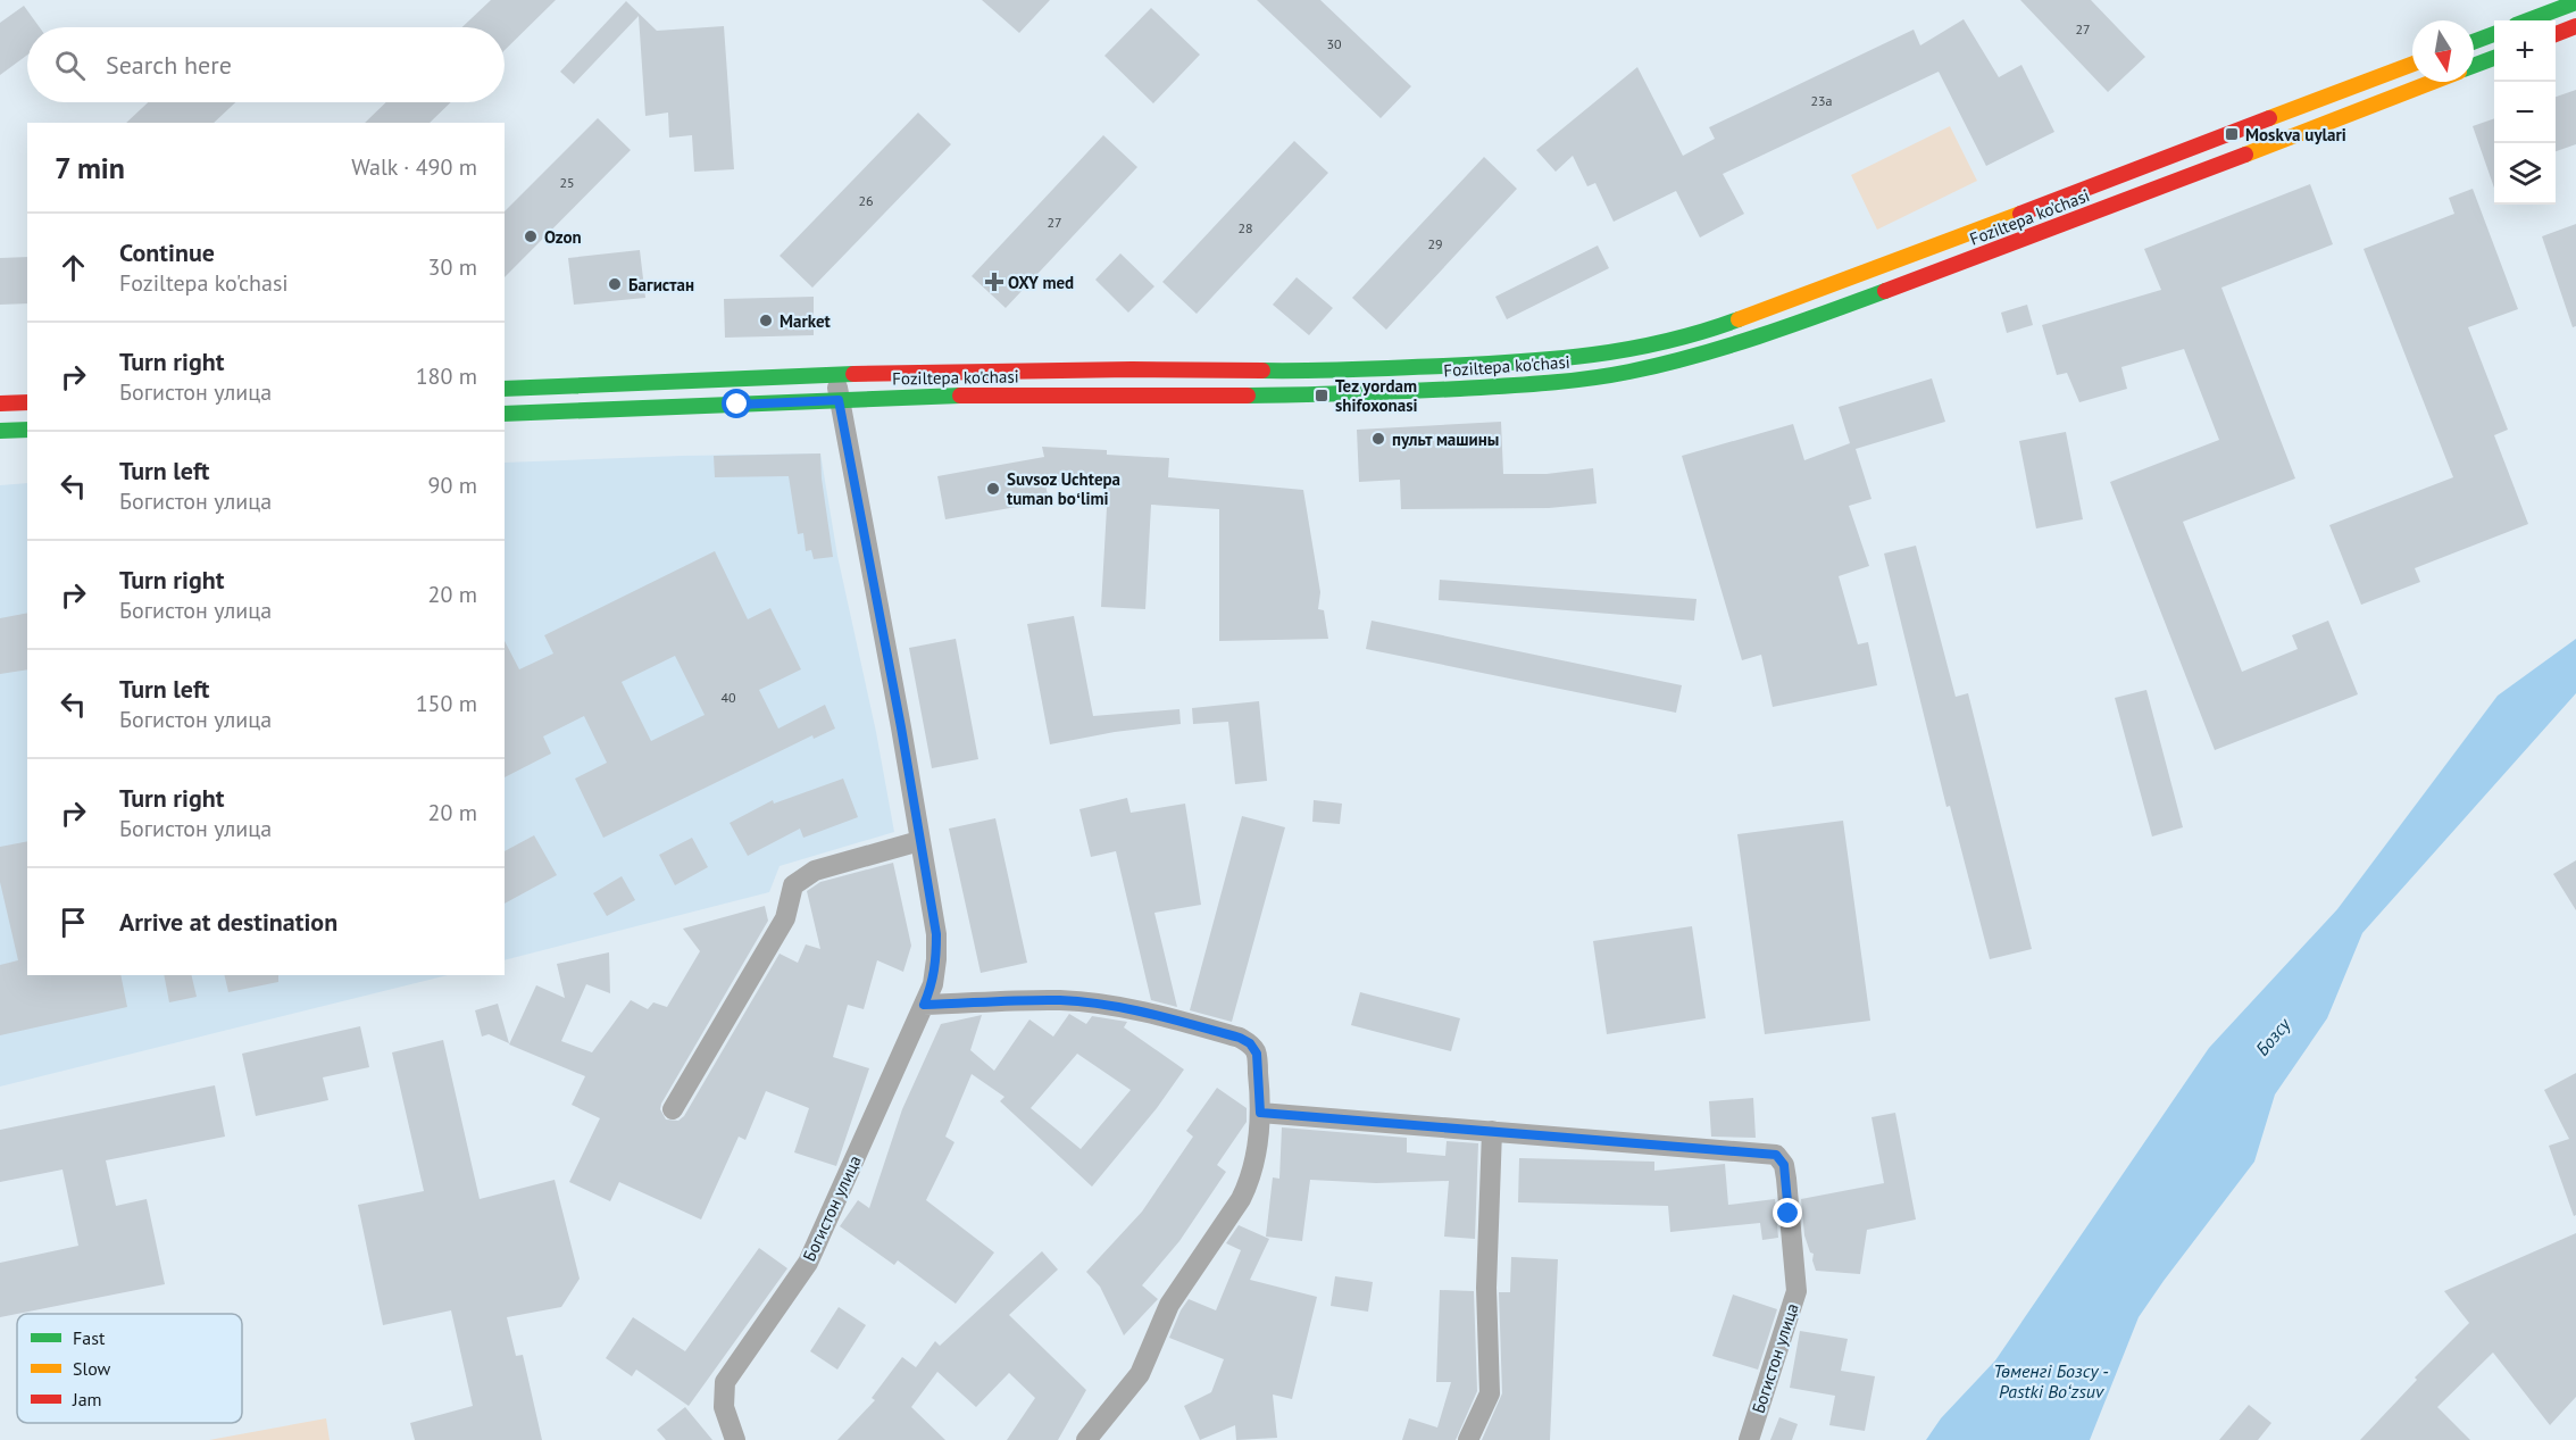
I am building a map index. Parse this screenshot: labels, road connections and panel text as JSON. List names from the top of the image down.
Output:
{
  "streets": {
    "main road": ["Foziltepa ko'chasi"],
    "street": ["Богистон улица"]
  },
  "crossings": [
    ["Foziltepa ko'chasi", "Богистон улица"]
  ],
  "water": ["Бозсу", "Төменгі Бозсу - Pastki Boʻzsuv"],
  "places": {
    "transit": ["Moskva uylari", "Tez yordam shifoxonasi"],
    "other": [
      "Ozon",
      "Багистан",
      "Market",
      "пульт машины",
      "Suvsoz Uchtepa tuman boʻlimi"
    ],
    "health": ["OXY med"]
  },
  "house_numbers": [
    "27",
    "30",
    "23а",
    "25",
    "26",
    "27",
    "28",
    "29",
    "40"
  ],
  "legend": ["Fast", "Slow", "Jam"],
  "north": "bottom",
  "page": {
    "map_buttons": ["+", "−"],
    "search": "Search here",
    "heading": ["7 min", "Walk · 490 m"],
    "list": [
      ["Continue", "Foziltepa ko'chasi", "30 m"],
      ["Turn right", "Богистон улица", "180 m"],
      ["Turn left", "Богистон улица", "90 m"],
      ["Turn right", "Богистон улица", "20 m"],
      ["Turn left", "Богистон улица", "150 m"],
      ["Turn right", "Богистон улица", "20 m"],
      "Arrive at destination"
    ]
  }
}
